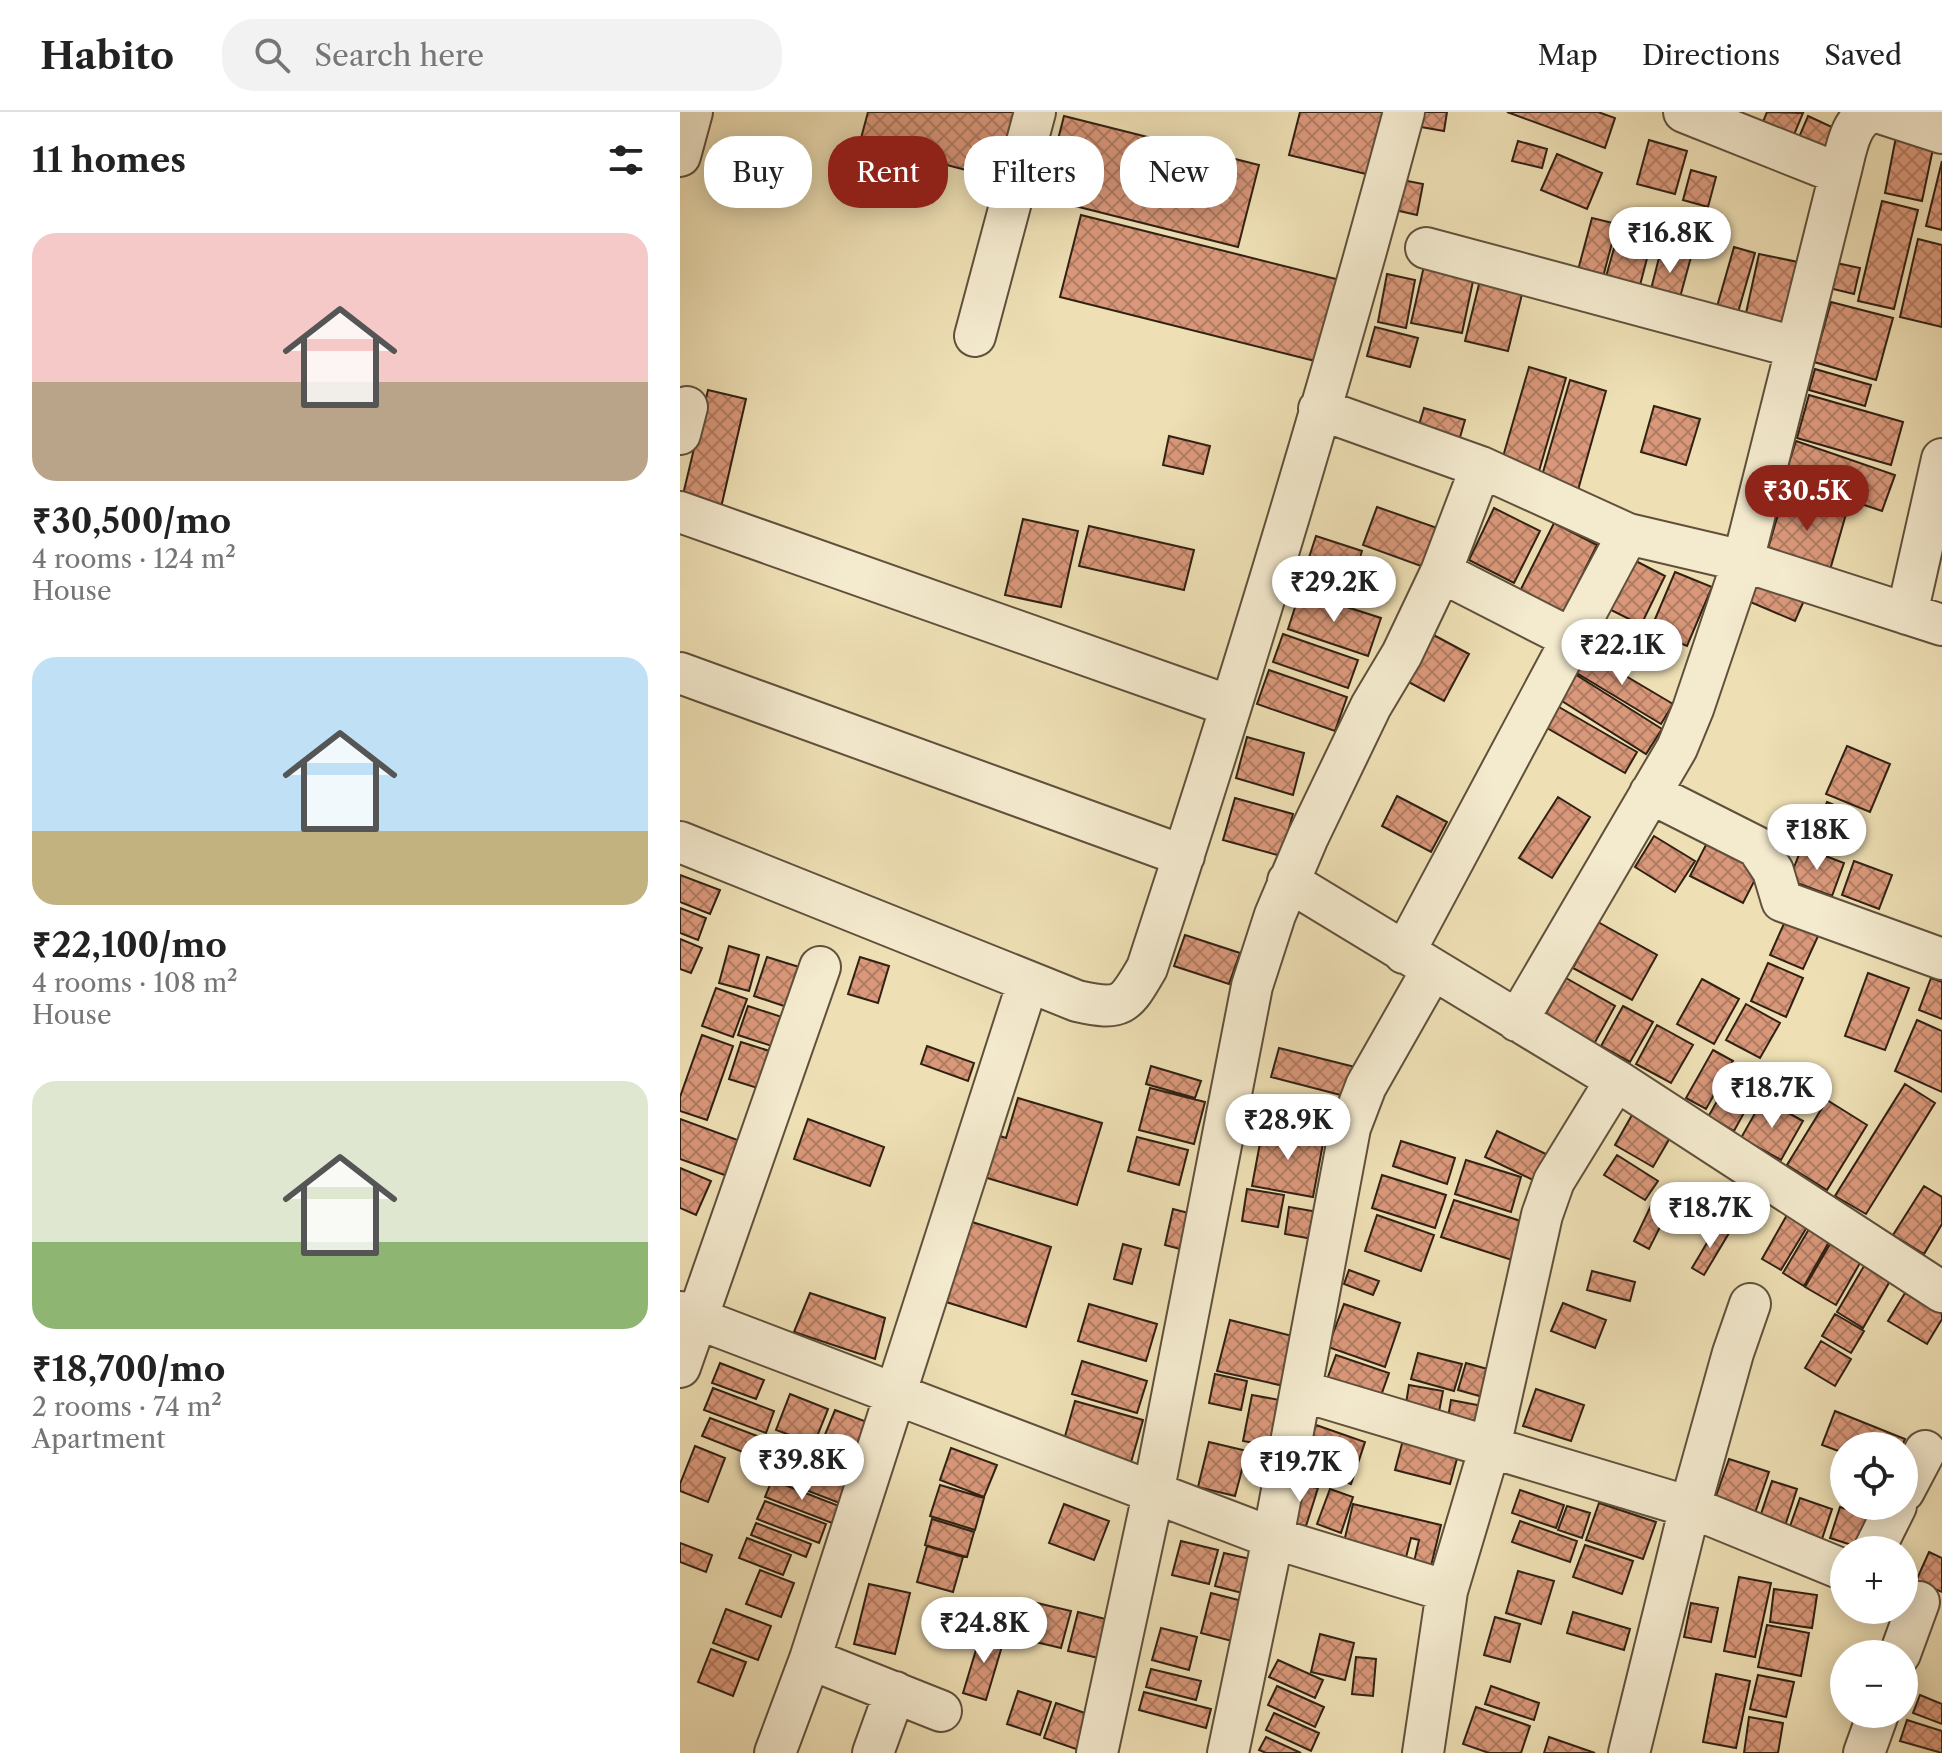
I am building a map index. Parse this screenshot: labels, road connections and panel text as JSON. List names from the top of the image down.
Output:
{
  "page": {
    "header": "Habito",
    "search": "Search here",
    "nav": ["Map", "Directions", "Saved"],
    "heading": "11 homes",
    "chip": [
      "Buy",
      "Rent",
      "Filters",
      "New"
    ],
    "price": [
      "₹16.8K",
      "₹30.5K",
      "₹29.2K",
      "₹22.1K",
      "₹18K",
      "₹18.7K",
      "₹28.9K",
      "₹18.7K",
      "₹39.8K",
      "₹19.7K",
      "₹24.8K"
    ],
    "list": [
      {
        "name": "₹30,500/mo",
        "note": "4 rooms · 124 m² · House"
      },
      {
        "name": "₹22,100/mo",
        "note": "4 rooms · 108 m² · House"
      },
      {
        "name": "₹18,700/mo",
        "note": "2 rooms · 74 m² · Apartment"
      }
    ],
    "map_buttons": ["+", "−"]
  }
}
